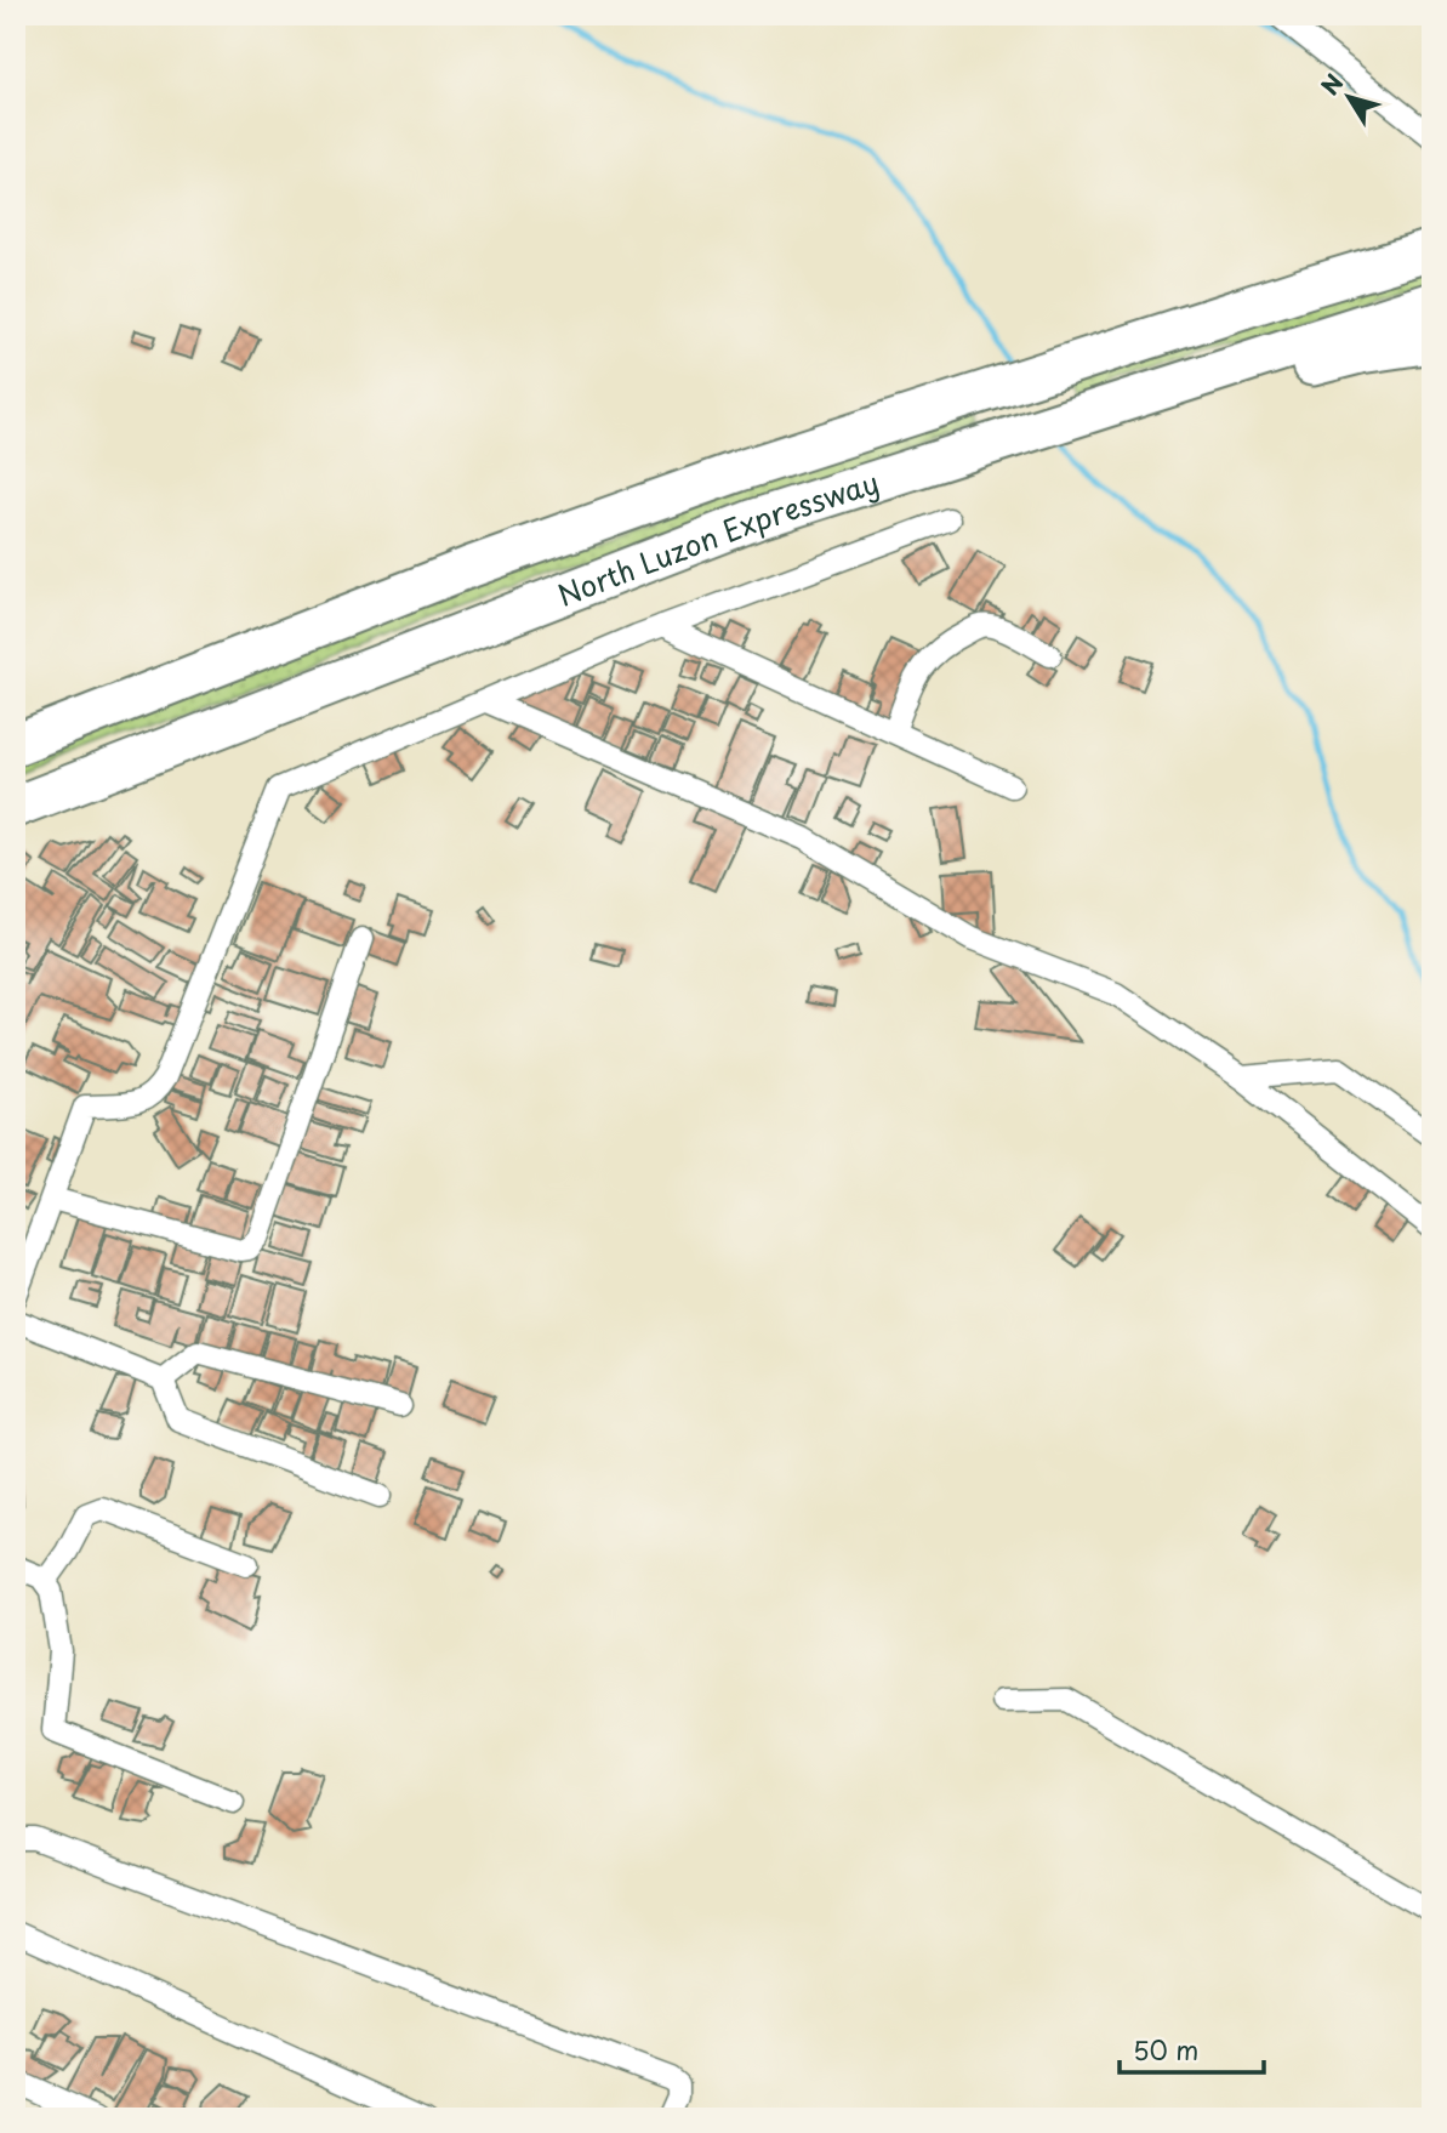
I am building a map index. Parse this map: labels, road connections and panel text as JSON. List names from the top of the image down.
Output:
{
  "streets": {
    "highway": ["North Luzon Expressway"]
  },
  "scale_bar": "50 m",
  "north": "top left"
}
